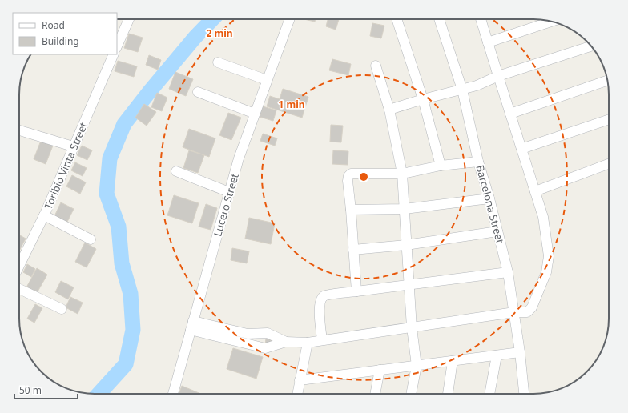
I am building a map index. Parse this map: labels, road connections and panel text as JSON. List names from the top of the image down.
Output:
{
  "streets": {
    "street": ["Toribio Vinta Street", "Barcelona Street", "Lucero Street"]
  },
  "legend": ["Road", "Building"],
  "scale_bar": "50 m",
  "rings": ["2 min", "1 min"]
}
